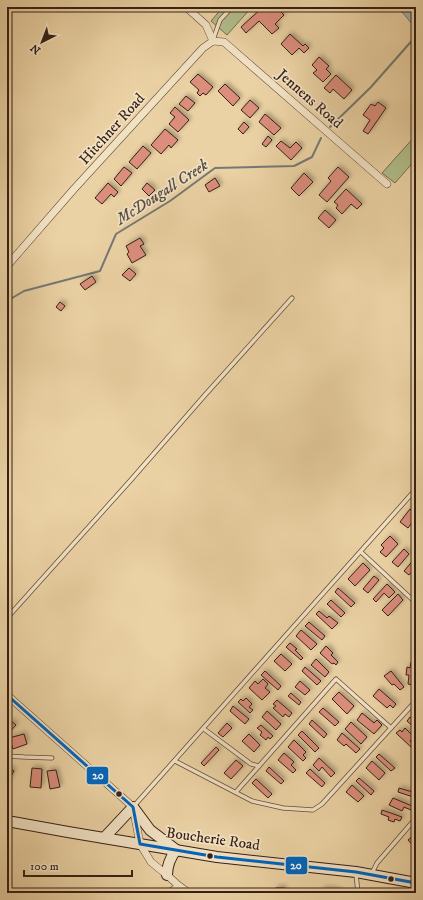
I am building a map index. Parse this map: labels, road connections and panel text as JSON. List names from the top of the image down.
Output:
{
  "streets": {
    "main road": ["Boucherie Road"],
    "street": ["Jennens Road", "Hitchner Road"]
  },
  "crossings": [
    ["Jennens Road", "Hitchner Road"]
  ],
  "water": ["McDougall Creek"],
  "lines": ["transit line 20"],
  "scale_bar": "100 m",
  "north": "bottom left"
}
